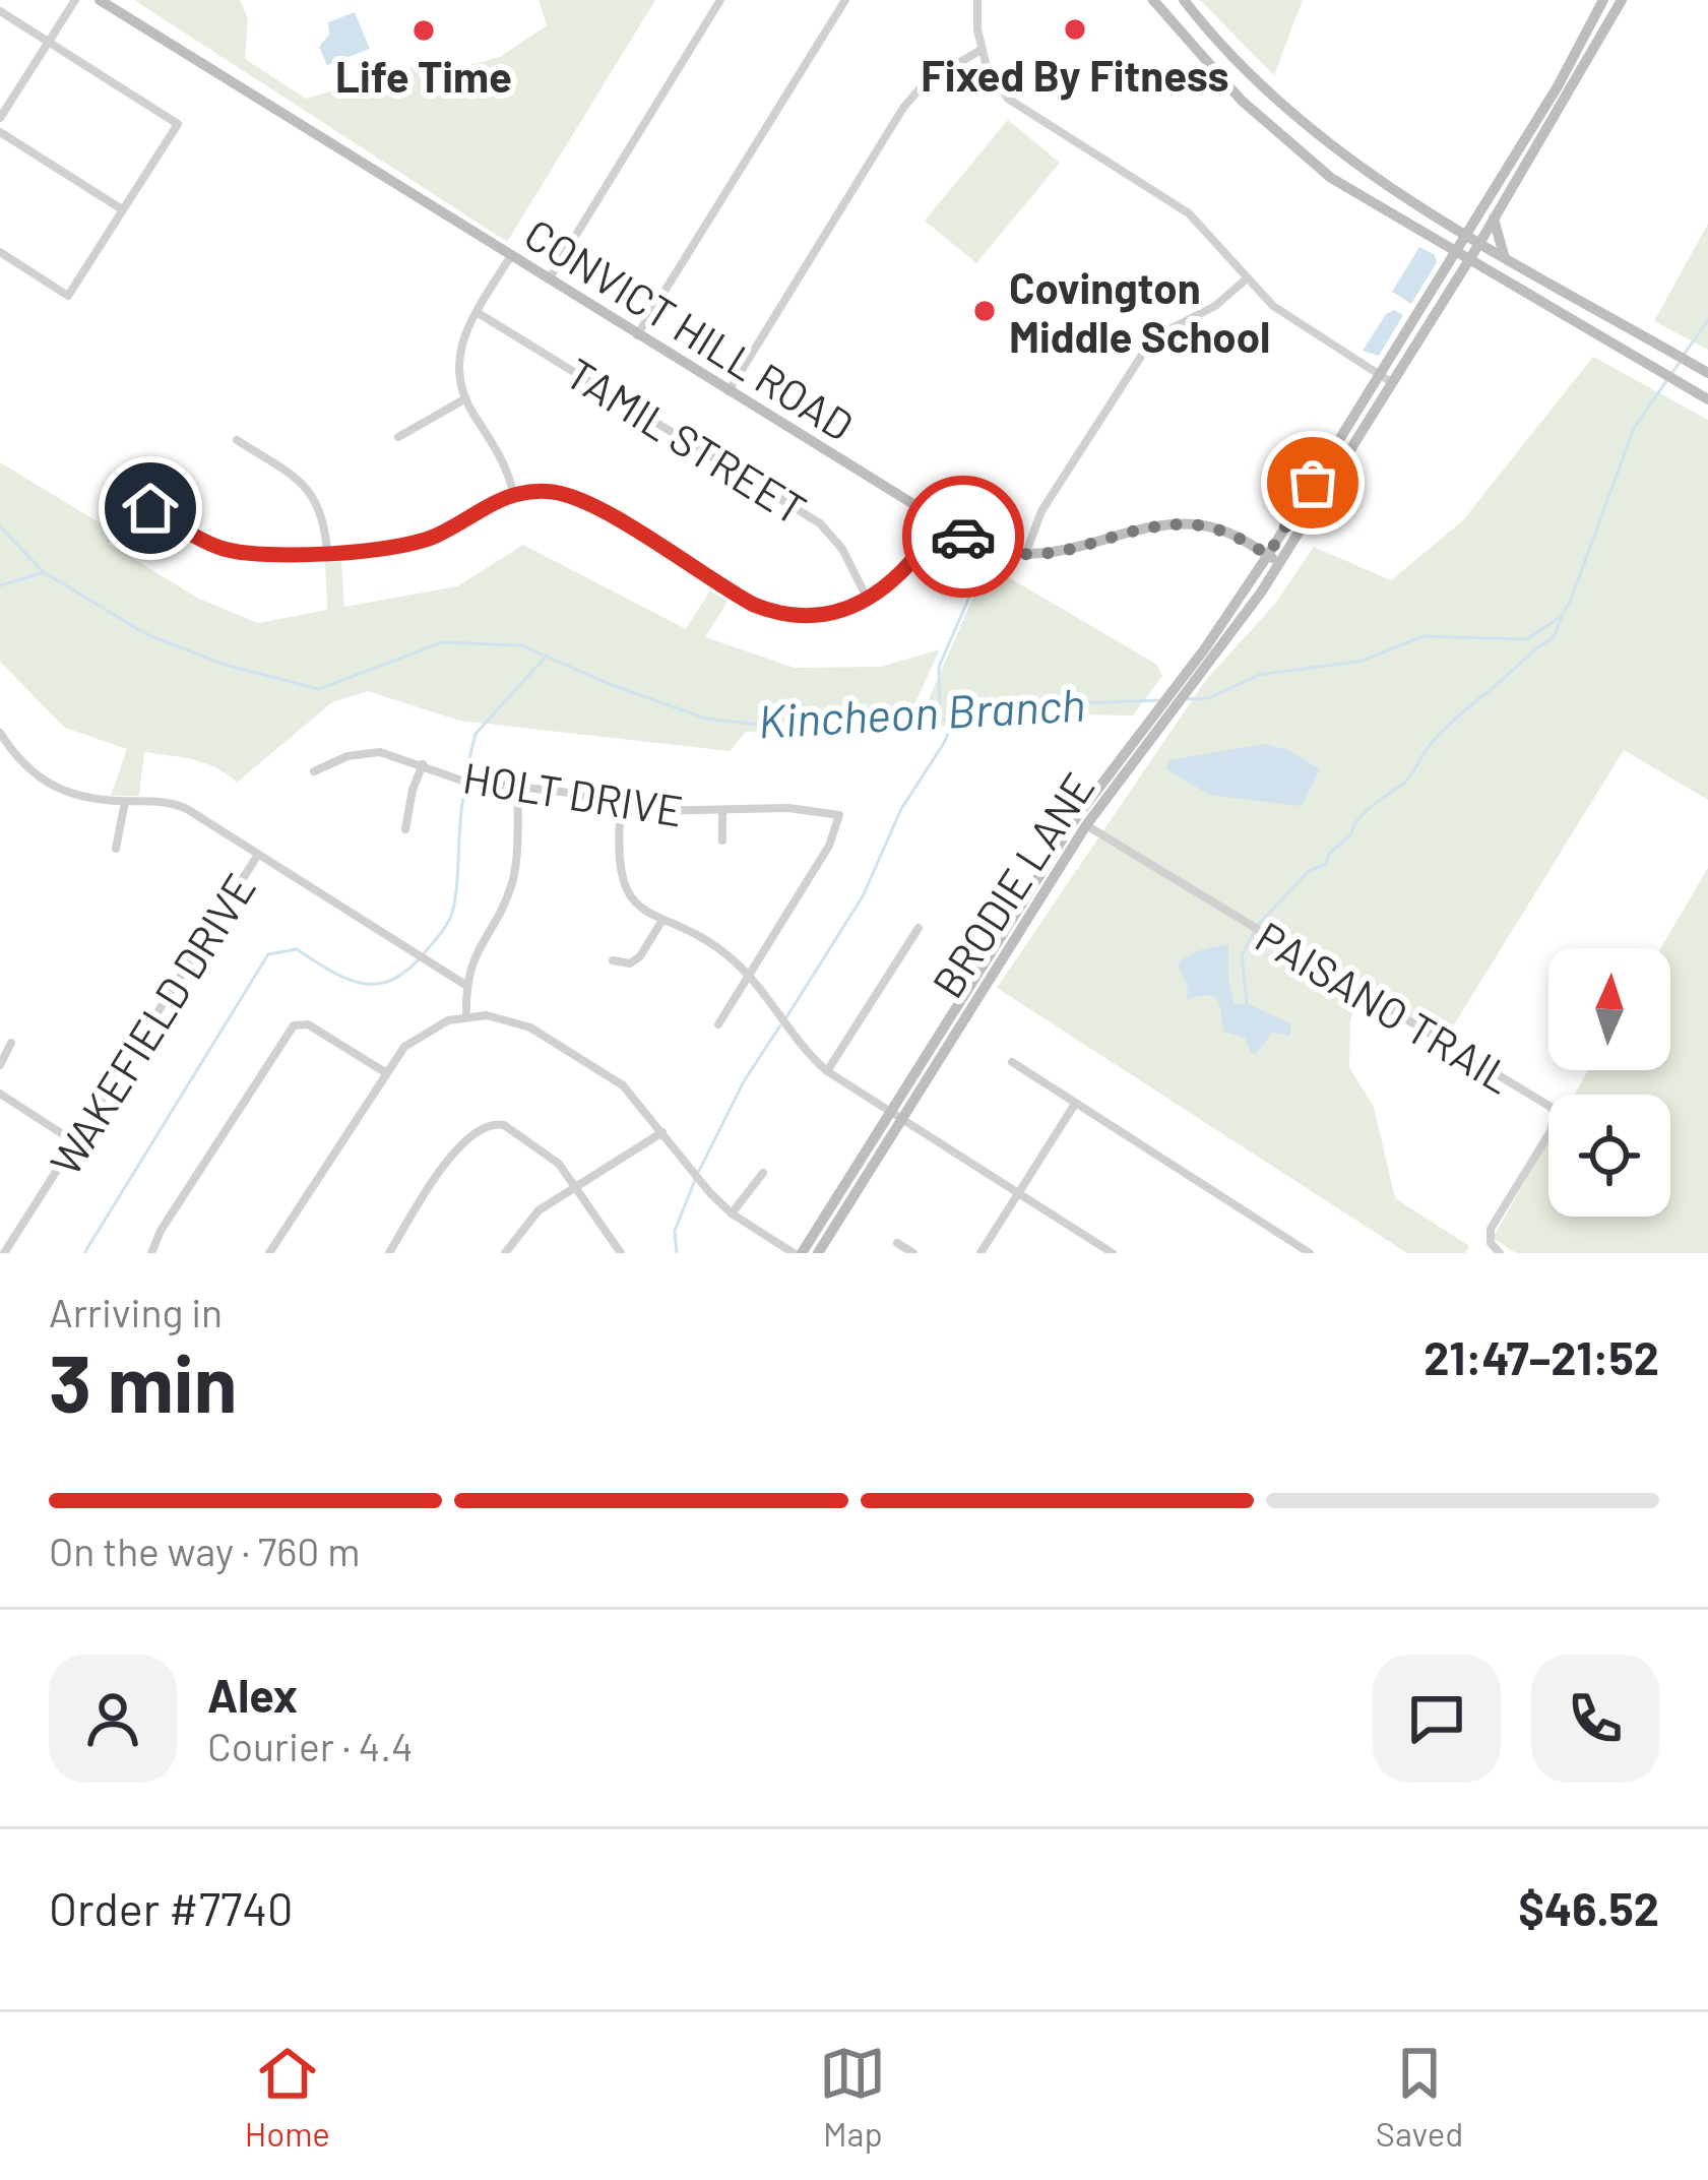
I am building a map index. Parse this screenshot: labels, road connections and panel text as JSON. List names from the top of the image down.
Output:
{
  "streets": {
    "main road": ["CONVICT HILL ROAD", "BRODIE LANE"],
    "street": [
      "TAMIL STREET",
      "HOLT DRIVE",
      "PAISANO TRAIL",
      "WAKEFIELD DRIVE"
    ]
  },
  "crossings": [
    ["CONVICT HILL ROAD", "BRODIE LANE"],
    ["BRODIE LANE", "PAISANO TRAIL"]
  ],
  "water": ["Kincheon Branch"],
  "places": ["Fixed By Fitness", "Life Time", "Covington Middle School"],
  "north": "top",
  "page": {
    "heading": ["3 min", "Arriving in", "21:47–21:52"],
    "panel": [
      "Alex",
      "Courier · 4.4",
      "Order #7740",
      "$46.52"
    ],
    "bar": "On the way · 760 m",
    "tabs": ["Home", "Map", "Saved"]
  }
}
